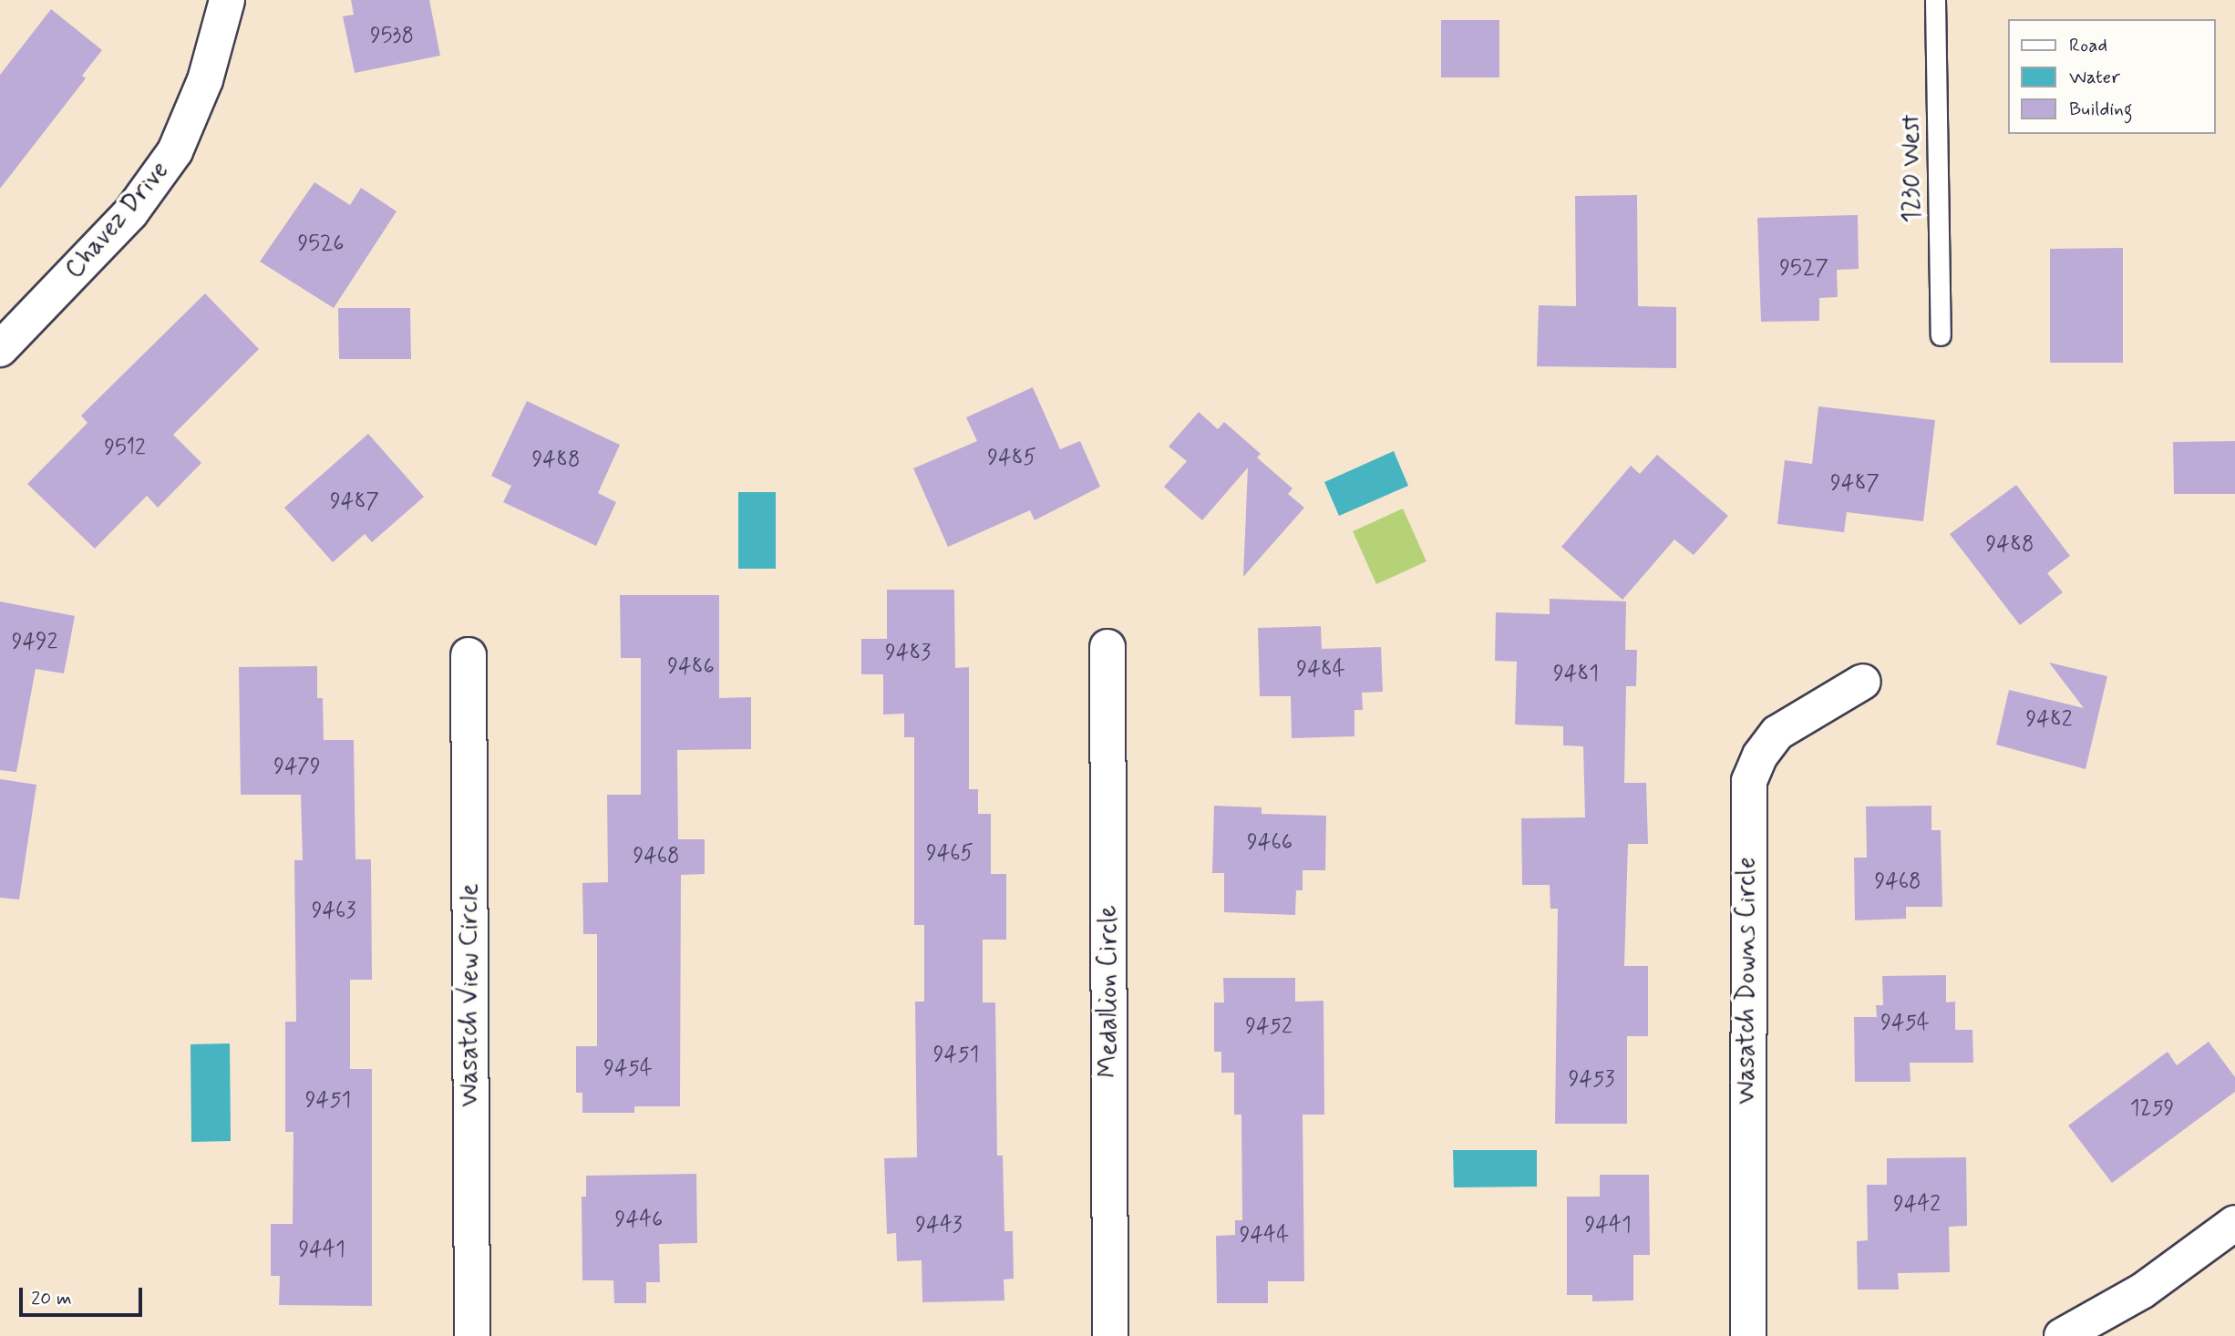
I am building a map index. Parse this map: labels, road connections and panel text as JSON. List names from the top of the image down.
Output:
{
  "streets": {
    "street": [
      "Chavez Drive",
      "Wasatch Downs Circle",
      "Medallion Circle",
      "Wasatch View Circle"
    ],
    "lane": ["1230 West"]
  },
  "house_numbers": [
    "9538",
    "9526",
    "9527",
    "9512",
    "9485",
    "9488",
    "9487",
    "9487",
    "9488",
    "9492",
    "9483",
    "9486",
    "9484",
    "9481",
    "9482",
    "9479",
    "9466",
    "9465",
    "9468",
    "9468",
    "9463",
    "9454",
    "9452",
    "9451",
    "9454",
    "9453",
    "9451",
    "1259",
    "9442",
    "9446",
    "9443",
    "9441",
    "9444",
    "9441"
  ],
  "legend": ["Road", "Water", "Building"],
  "scale_bar": "20 m"
}
